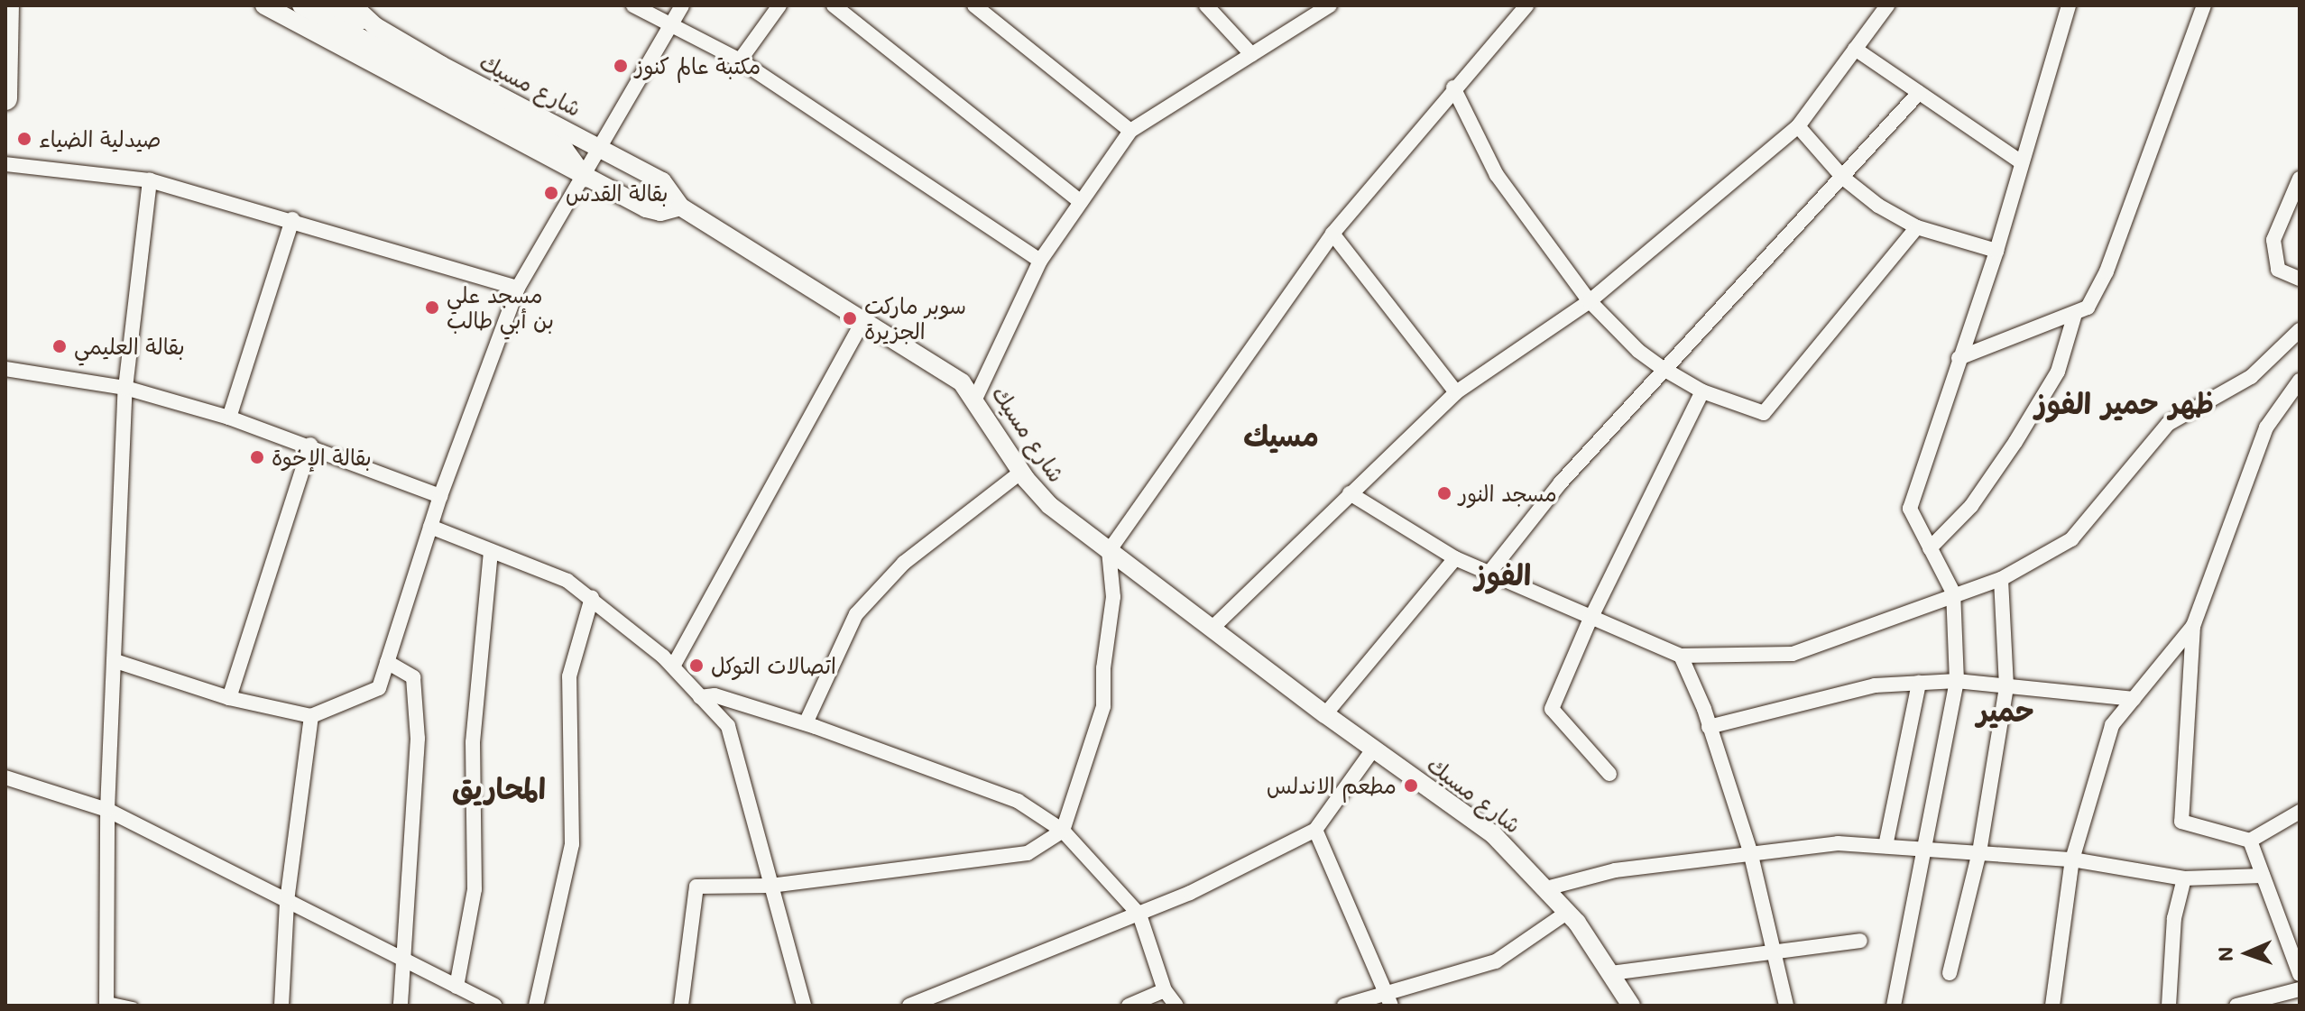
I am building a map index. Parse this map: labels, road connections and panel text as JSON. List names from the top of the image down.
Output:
{
  "streets": {
    "street": ["شارع مسيك"]
  },
  "districts": [
    "ظهر حمير الفوز",
    "مسيك",
    "الفوز",
    "حمير",
    "المحاريق"
  ],
  "places": [
    "مكتبة عالم كنوز",
    "صيدلية الضياء",
    "بقالة القدس",
    "مسجد علي بن أبي طالب",
    "سوبر ماركت الجزيرة",
    "بقالة العليمي",
    "بقالة الإخوة",
    "مسجد النور",
    "اتصالات التوكل",
    "مطعم الاندلس"
  ],
  "north": "left"
}
